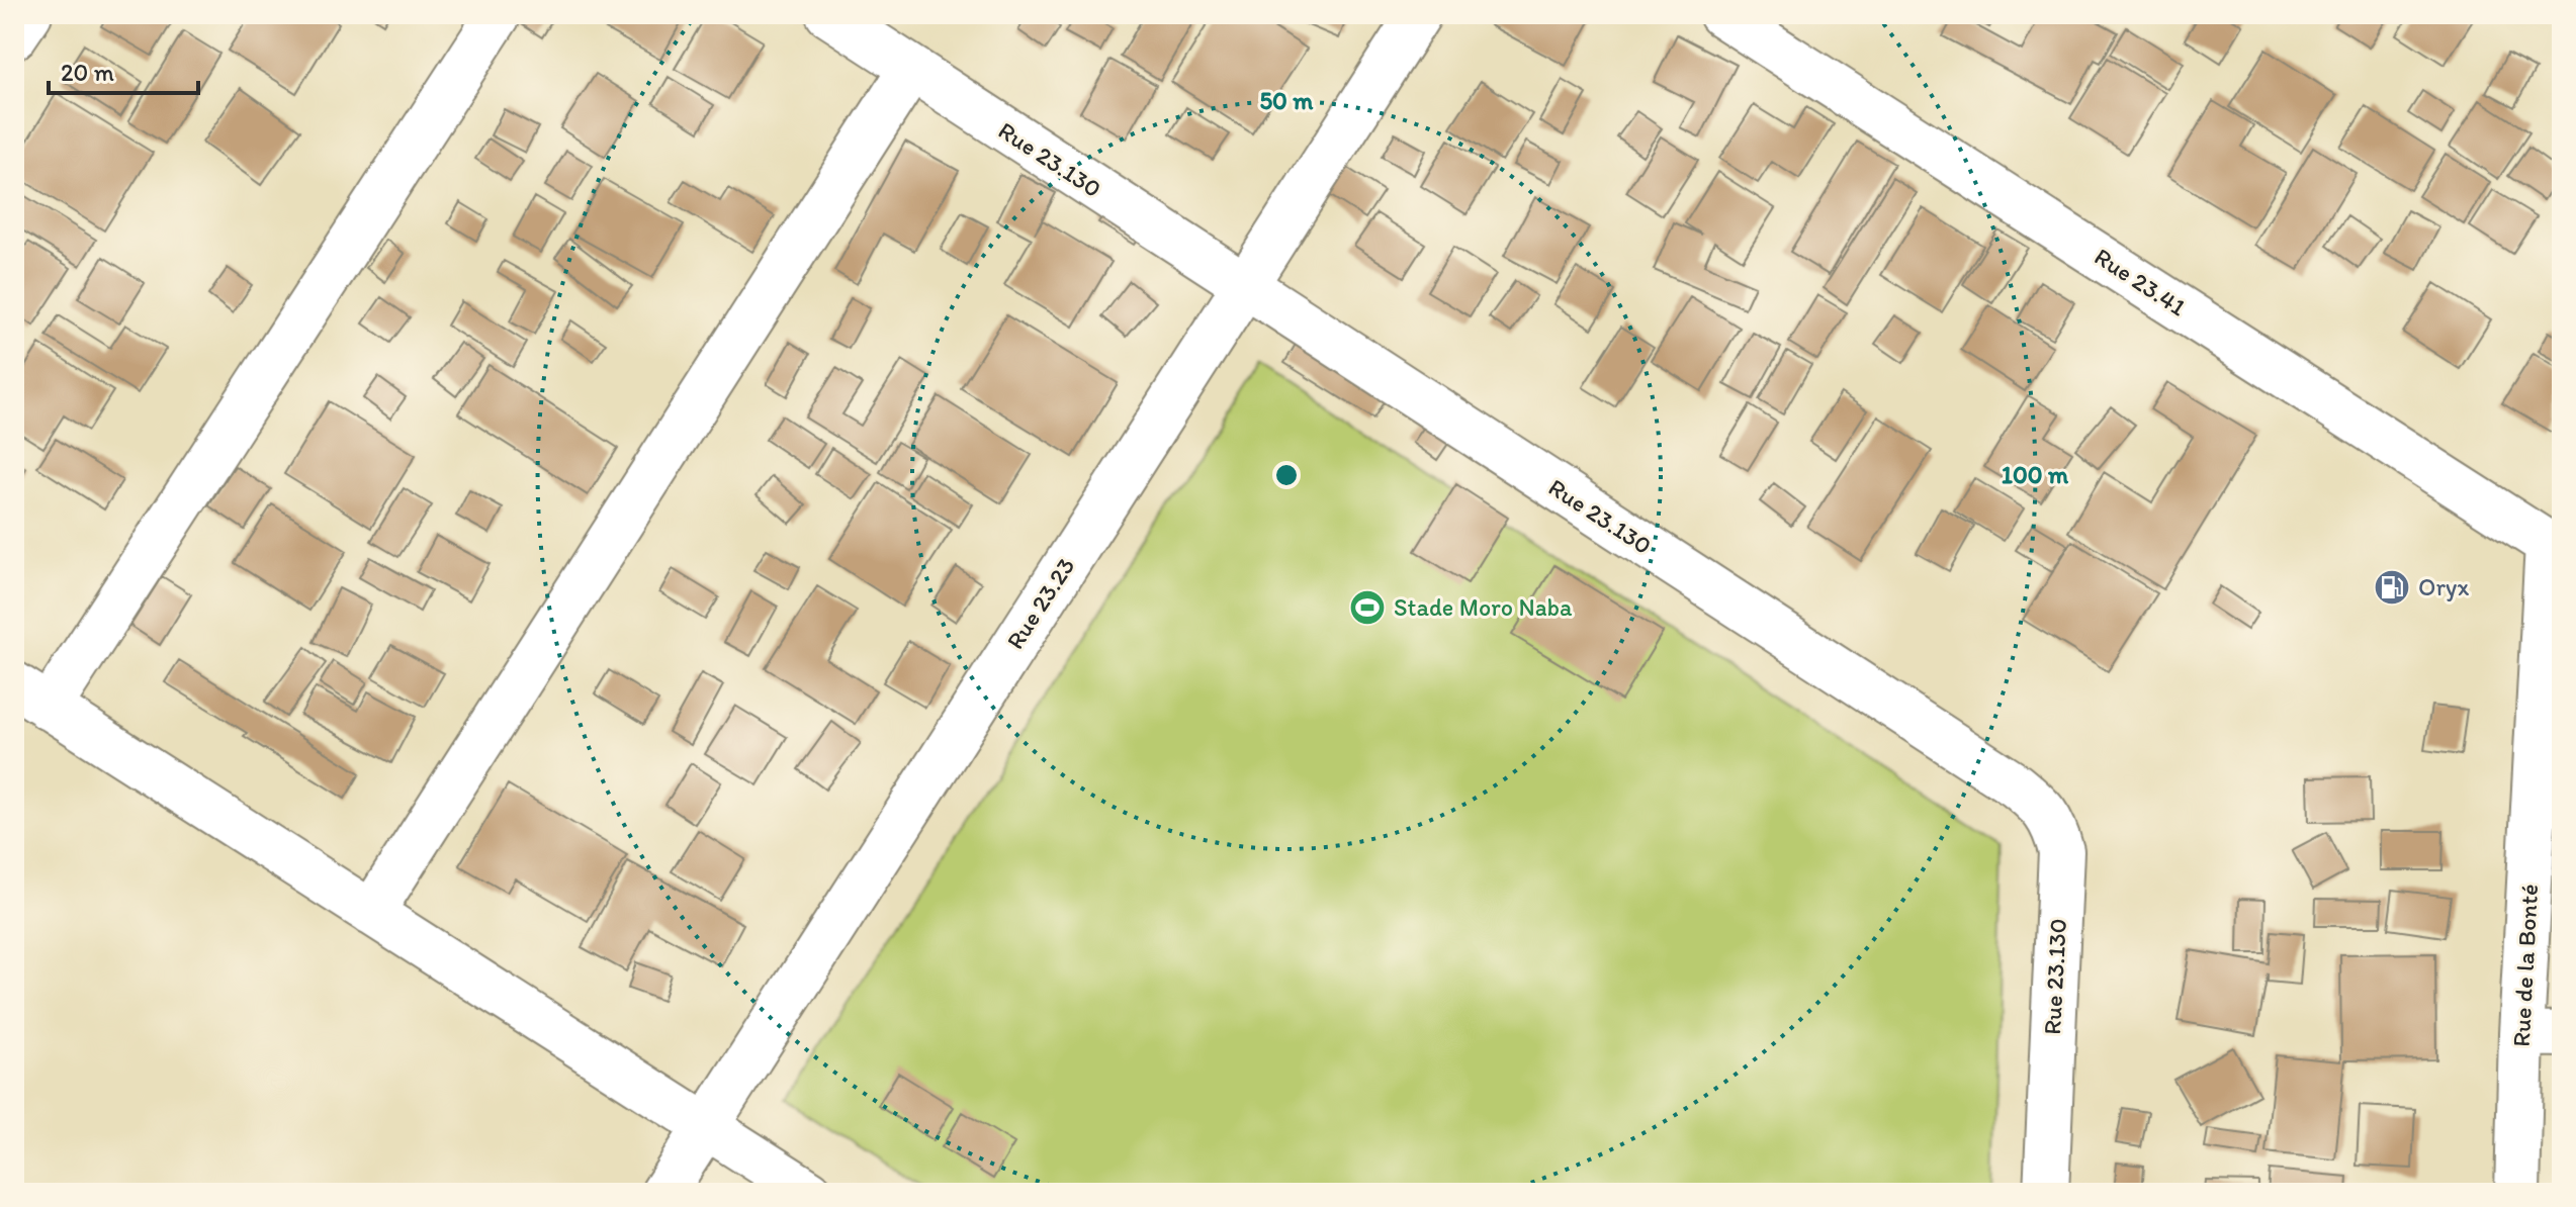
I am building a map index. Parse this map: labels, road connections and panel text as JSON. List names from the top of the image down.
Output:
{
  "streets": {
    "street": [
      "Rue 23.130",
      "Rue 23.41",
      "Rue 23.23",
      "Rue de la Bonté"
    ]
  },
  "crossings": [
    ["Rue 23.130", "Rue 23.23"],
    ["Rue 23.41", "Rue de la Bonté"]
  ],
  "places": {
    "fuel station": ["Oryx"],
    "sports": ["Stade Moro Naba"]
  },
  "scale_bar": "20 m",
  "rings": ["50 m", "100 m"]
}
